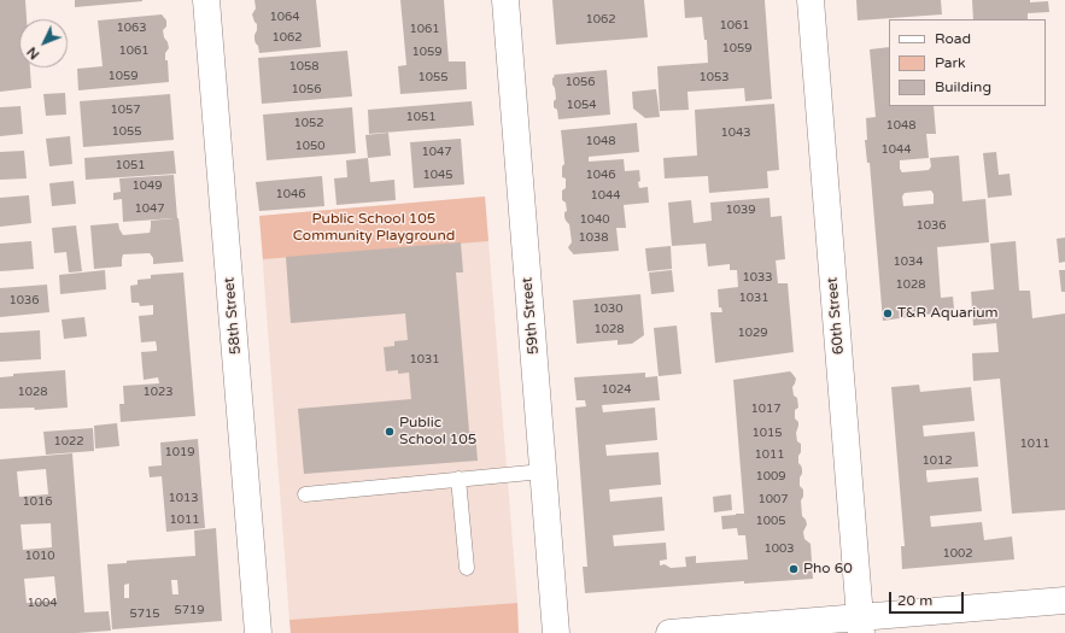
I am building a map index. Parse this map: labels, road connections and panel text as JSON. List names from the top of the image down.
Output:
{
  "streets": {
    "street": ["58th Street", "59th Street", "60th Street"]
  },
  "parks": ["Public School 105 Community Playground"],
  "places": ["T&R Aquarium", "Public School 105", "Pho 60"],
  "house_numbers": [
    "1064",
    "1062",
    "1061",
    "1063",
    "1061",
    "1062",
    "1059",
    "1061",
    "1059",
    "1058",
    "1059",
    "1055",
    "1053",
    "1056",
    "1056",
    "1054",
    "1057",
    "1051",
    "1052",
    "1048",
    "1055",
    "1043",
    "1048",
    "1050",
    "1044",
    "1047",
    "1051",
    "1045",
    "1046",
    "1049",
    "1046",
    "1044",
    "1047",
    "1039",
    "1040",
    "1036",
    "1038",
    "1034",
    "1033",
    "1028",
    "1031",
    "1036",
    "1030",
    "1028",
    "1029",
    "1031",
    "1024",
    "1028",
    "1023",
    "1017",
    "1015",
    "1022",
    "1011",
    "1019",
    "1011",
    "1012",
    "1009",
    "1013",
    "1007",
    "1016",
    "1011",
    "1005",
    "1003",
    "1002",
    "1010",
    "1004",
    "5719",
    "5715"
  ],
  "legend": ["Road", "Park", "Building"],
  "scale_bar": "20 m",
  "north": "bottom left"
}
